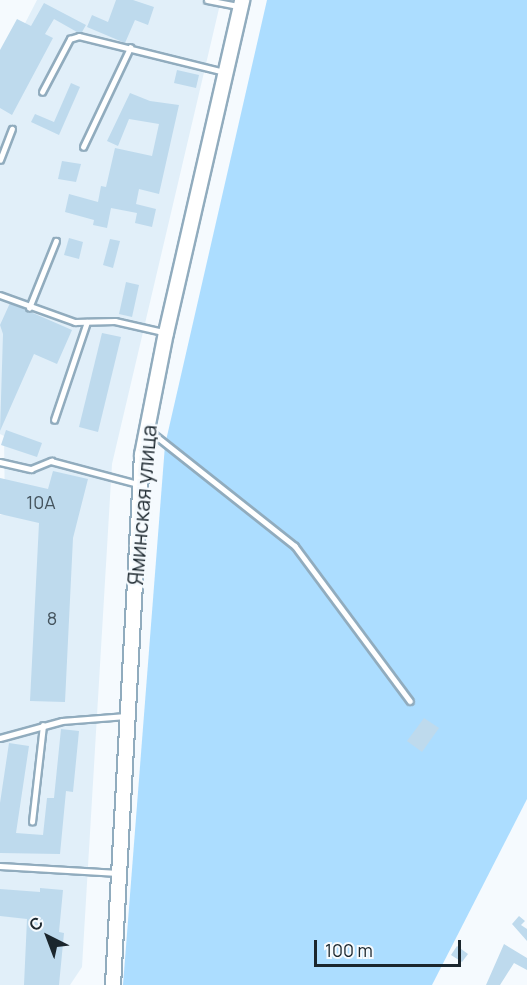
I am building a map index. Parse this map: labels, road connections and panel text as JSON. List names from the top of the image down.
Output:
{
  "streets": {
    "main road": ["Яминская улица"]
  },
  "house_numbers": ["10А", "8"],
  "scale_bar": "100 m",
  "north": "top left"
}
